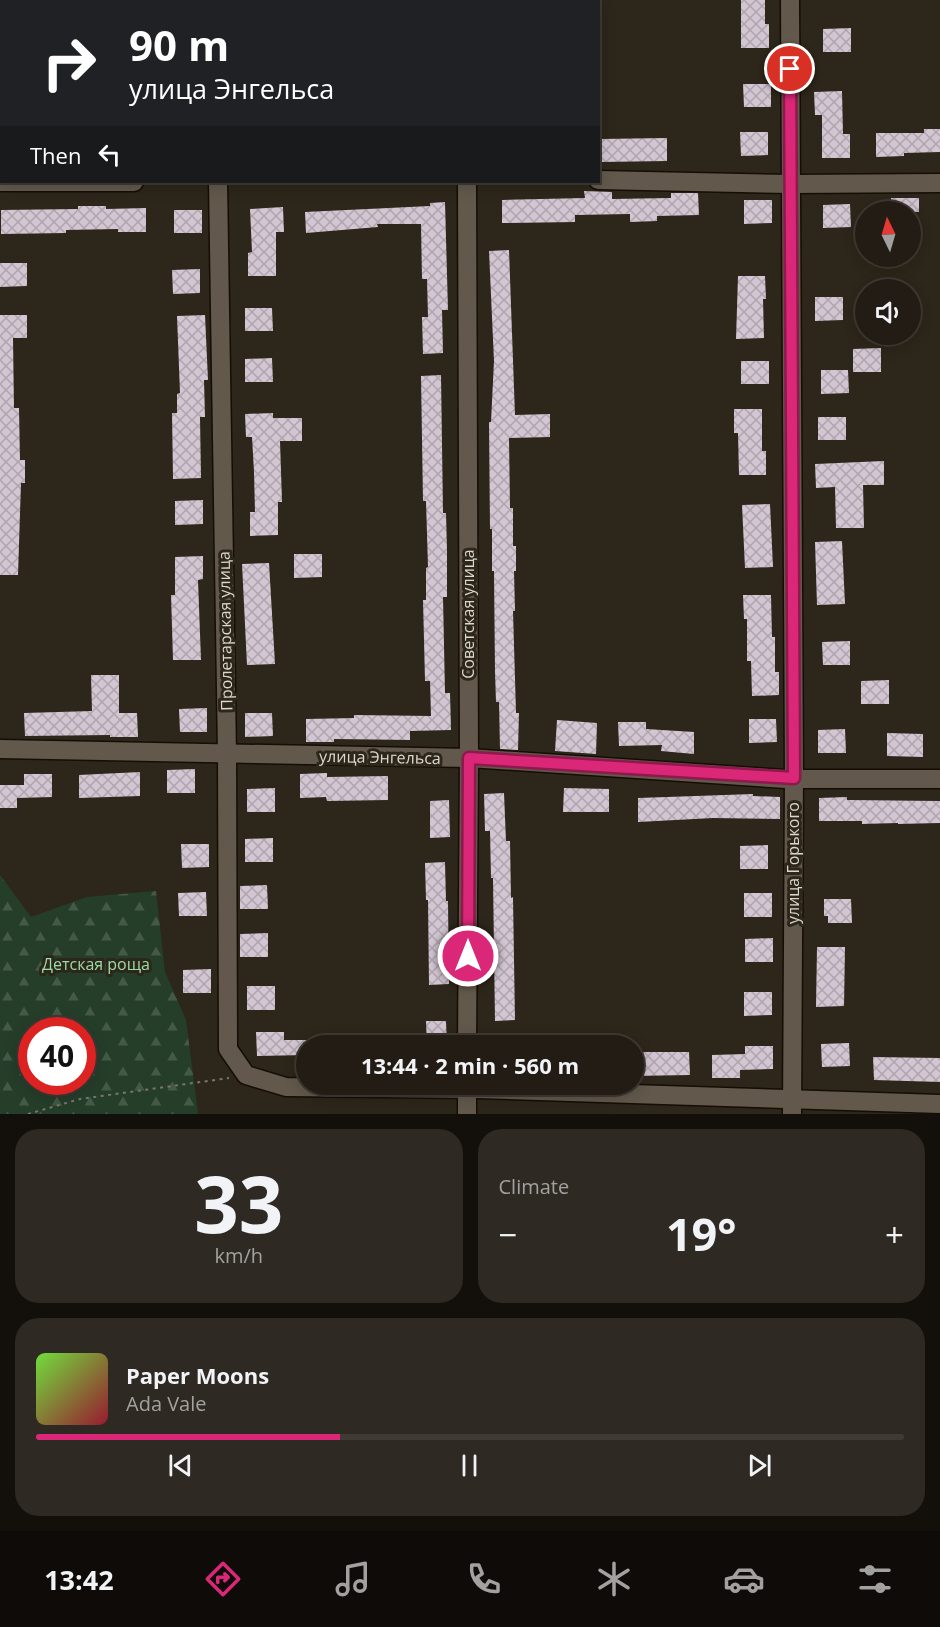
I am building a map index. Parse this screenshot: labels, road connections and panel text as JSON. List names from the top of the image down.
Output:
{
  "streets": {
    "street": [
      "Советская улица",
      "Пролетарская улица",
      "улица Энгельса",
      "улица Горького"
    ]
  },
  "crossings": [
    ["Советская улица", "улица Энгельса"],
    ["Пролетарская улица", "улица Энгельса"],
    ["улица Энгельса", "улица Горького"]
  ],
  "parks": ["Детская роща"],
  "north": "top",
  "page": {
    "turn": ["90 m", "улица Энгельса"],
    "then": "Then",
    "limit": "40",
    "trip": "13:44 · 2 min · 560 m",
    "tile": [
      ["33", "km/h"],
      "Climate"
    ],
    "heat": ["−", "19°", "+"],
    "song": ["Paper Moons", "Ada Vale"],
    "tabs": "13:42"
  }
}
